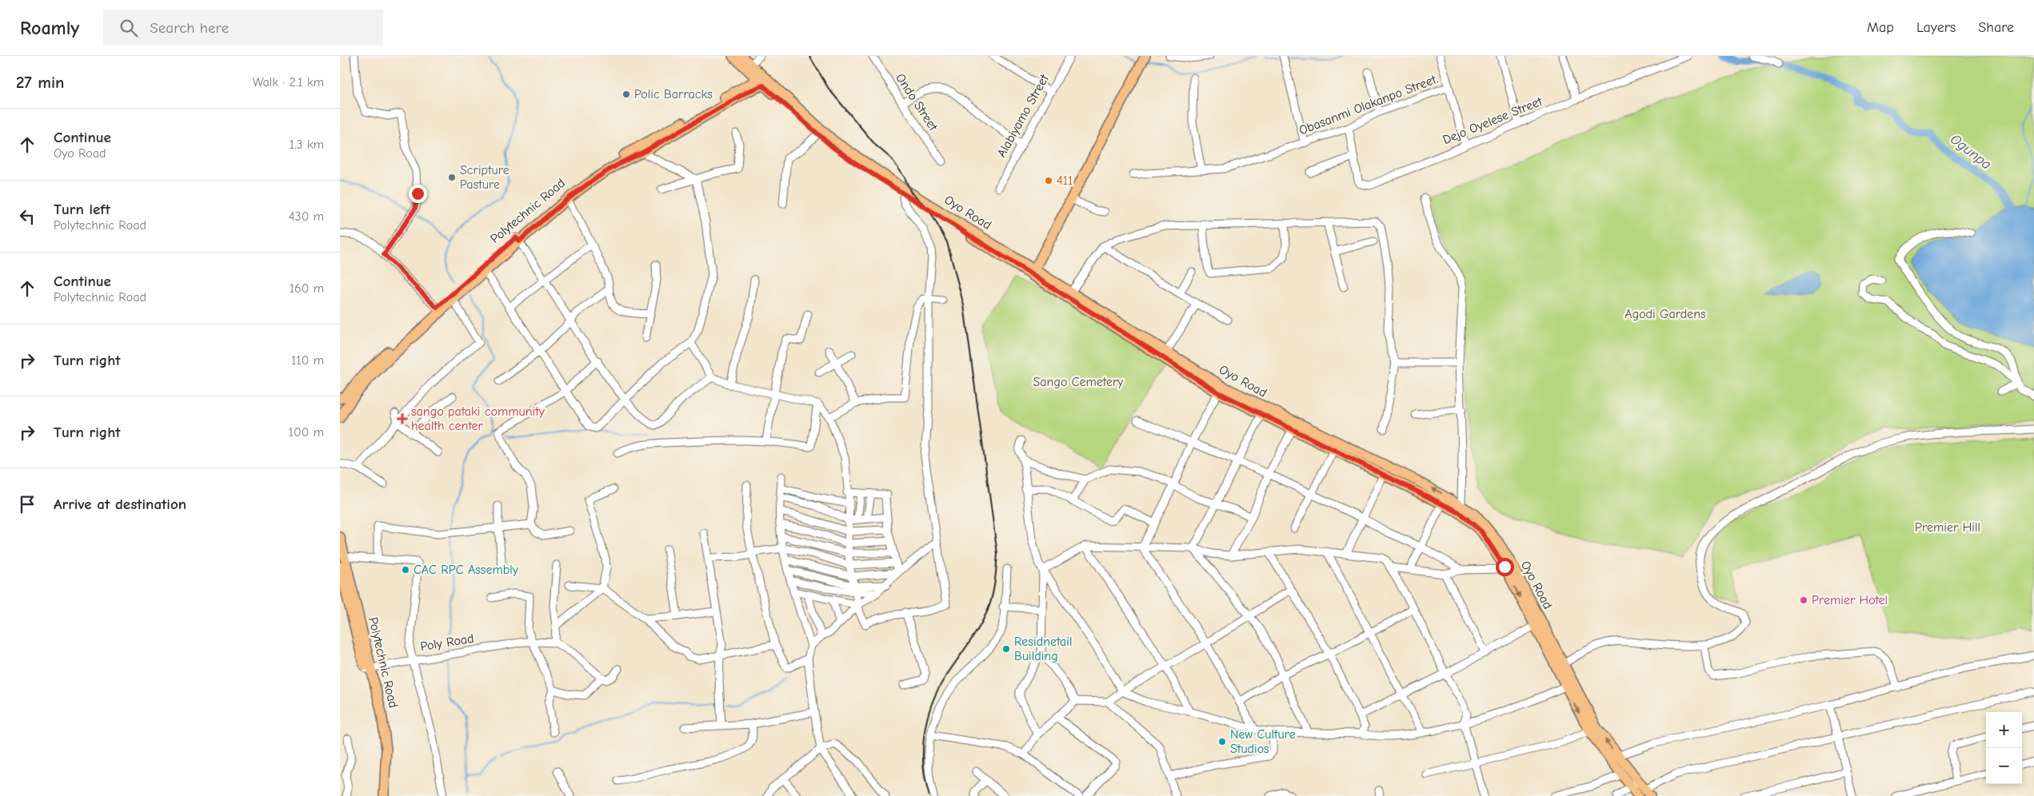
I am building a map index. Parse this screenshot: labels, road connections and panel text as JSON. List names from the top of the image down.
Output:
{
  "streets": {
    "main road": ["Polytechnic Road", "Oyo Road"],
    "street": [
      "Ondo Street",
      "Obasanmi Olakanpo Street.",
      "Alabiyamo Street",
      "Dejo Oyelese Street",
      "Poly Road"
    ]
  },
  "crossings": [
    ["Obasanmi Olakanpo Street.", "Dejo Oyelese Street"],
    ["Polytechnic Road", "Oyo Road"],
    ["Polytechnic Road", "Poly Road"]
  ],
  "water": ["Ogunpa"],
  "parks": ["Agodi Gardens", "Sango Cemetery", "Premier Hill"],
  "places": {
    "other": [
      "Polic Barracks",
      "Scripture Pasture",
      "411",
      "CAC RPC Assembly",
      "Premier Hotel",
      "Residnetail Building",
      "New Culture Studios"
    ],
    "health": ["sango pataki community health center"]
  },
  "page": {
    "header": "Roamly",
    "search": "Search here",
    "nav": ["Map", "Layers", "Share"],
    "heading": ["27 min", "Walk · 2.1 km"],
    "list": [
      ["Continue", "Oyo Road", "1.3 km"],
      ["Turn left", "Polytechnic Road", "430 m"],
      ["Continue", "Polytechnic Road", "160 m"],
      ["Turn right", "110 m"],
      ["Turn right", "100 m"],
      "Arrive at destination"
    ],
    "map_buttons": ["+", "−"]
  }
}
